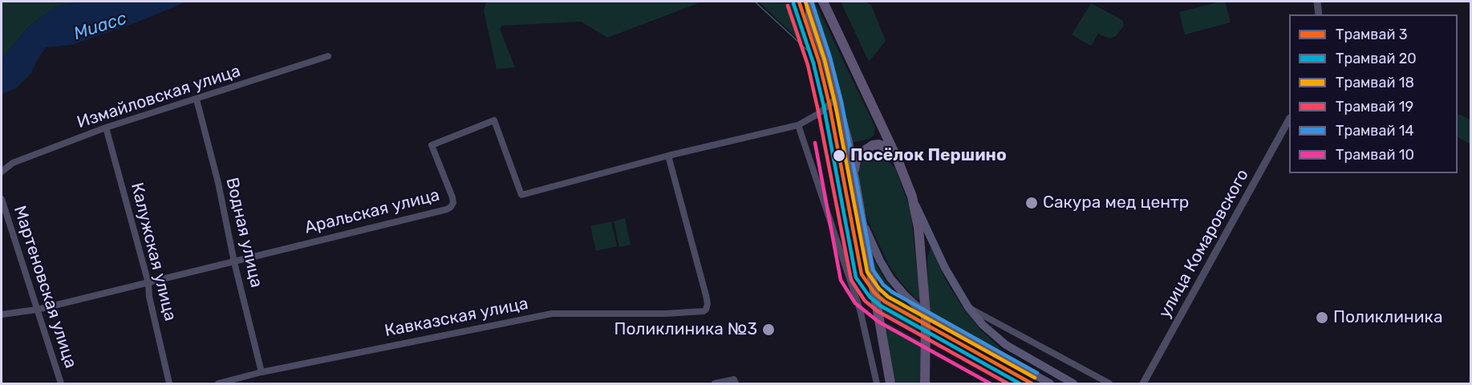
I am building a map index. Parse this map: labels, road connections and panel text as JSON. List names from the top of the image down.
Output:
{
  "streets": {
    "street": [
      "Измайловская улица",
      "Аральская улица",
      "Водная улица",
      "улица Комаровского",
      "Калужская улица",
      "Мартеновская улица",
      "Кавказская улица"
    ]
  },
  "crossings": [
    ["Измайловская улица", "Водная улица"],
    ["Измайловская улица", "Калужская улица"],
    ["Аральская улица", "Водная улица"],
    ["Аральская улица", "Калужская улица"],
    ["Аральская улица", "Мартеновская улица"],
    ["Аральская улица", "Кавказская улица"],
    ["Водная улица", "Кавказская улица"]
  ],
  "water": ["Миасс"],
  "places": [
    "Посёлок Першино",
    "Сакура мед центр",
    "Поликлиника",
    "Поликлиника №3"
  ],
  "lines": [
    "tram line 3",
    "tram line 18",
    "tram line 14",
    "tram line 20",
    "tram line 19",
    "tram line 10"
  ],
  "legend": [
    "Трамвай 3",
    "Трамвай 20",
    "Трамвай 18",
    "Трамвай 19",
    "Трамвай 14",
    "Трамвай 10"
  ]
}
